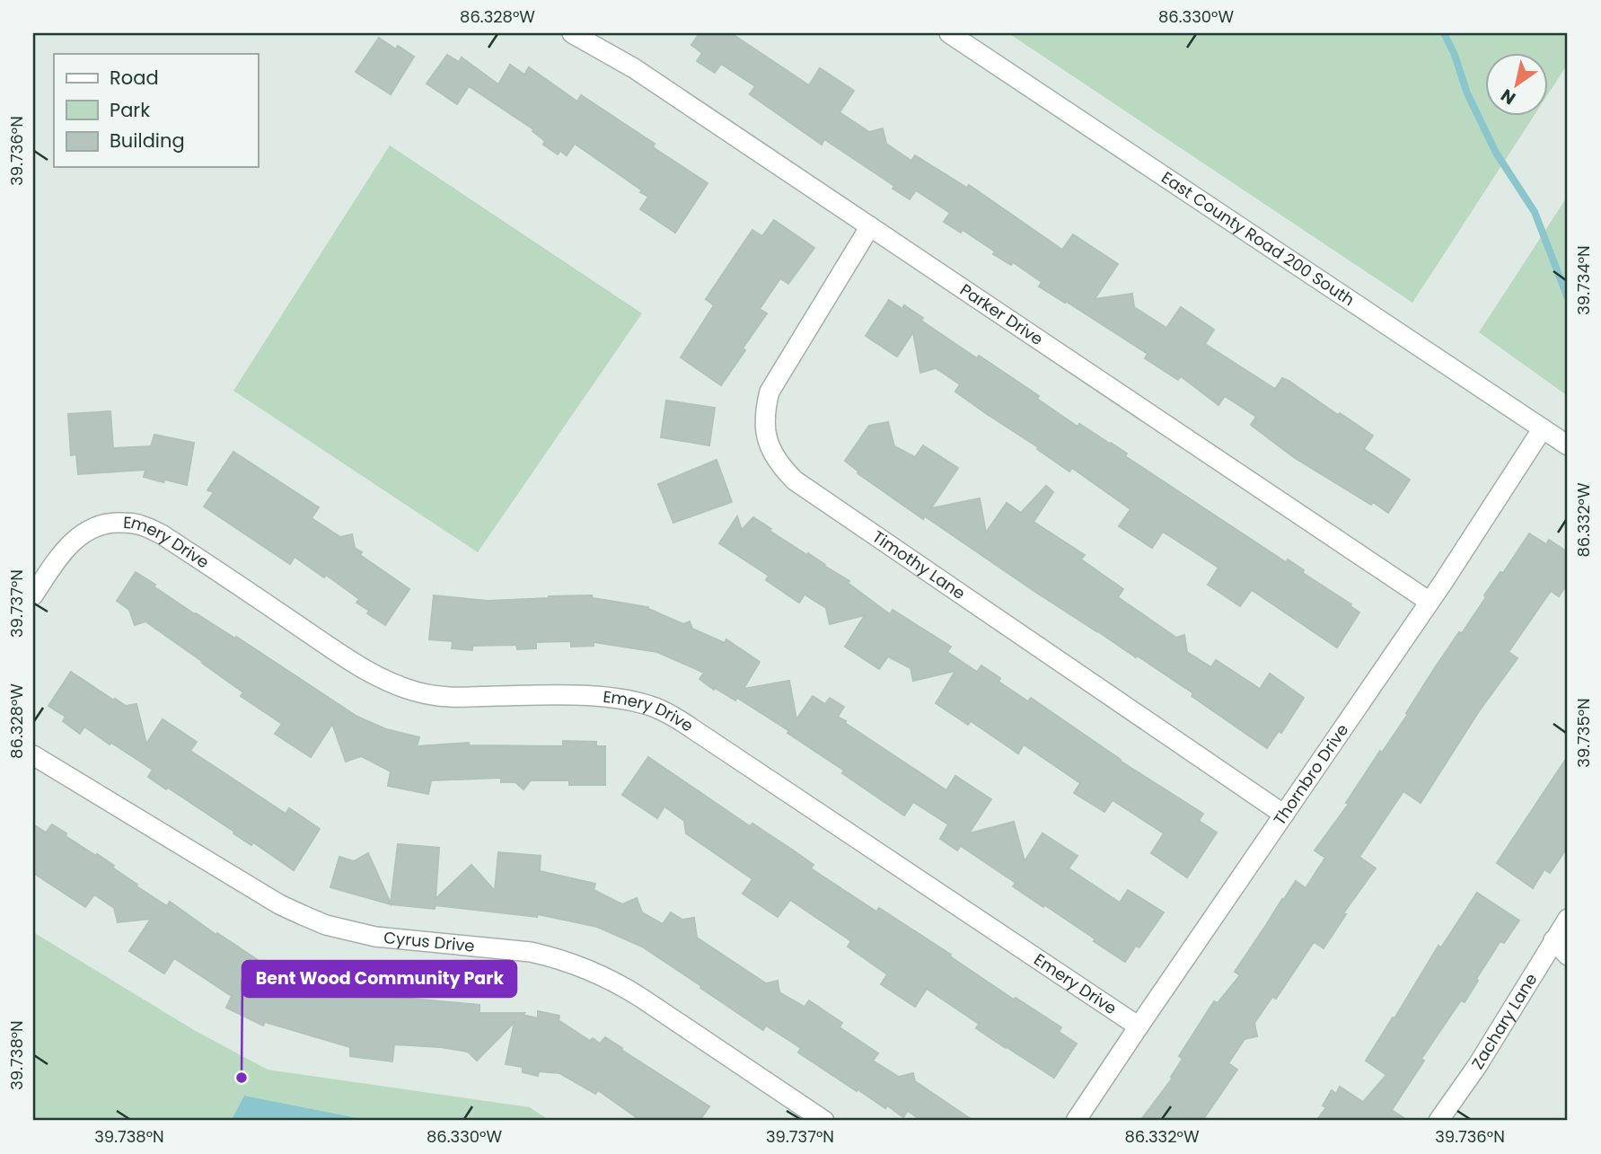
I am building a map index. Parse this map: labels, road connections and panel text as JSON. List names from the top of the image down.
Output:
{
  "streets": {
    "street": [
      "East County Road 200 South",
      "Parker Drive",
      "Emery Drive",
      "Timothy Lane",
      "Thornbro Drive",
      "Cyrus Drive",
      "Zachary Lane"
    ]
  },
  "crossings": [
    ["East County Road 200 South", "Thornbro Drive"],
    ["Parker Drive", "Timothy Lane"],
    ["Parker Drive", "Thornbro Drive"],
    ["Emery Drive", "Thornbro Drive"],
    ["Timothy Lane", "Thornbro Drive"]
  ],
  "places": ["Bent Wood Community Park"],
  "legend": ["Road", "Park", "Building"],
  "north": "bottom left",
  "coordinates": [
    "86.328°W",
    "86.330°W",
    "39.736°N",
    "39.734°N",
    "86.332°W",
    "39.737°N",
    "39.735°N",
    "39.738°N"
  ]
}
